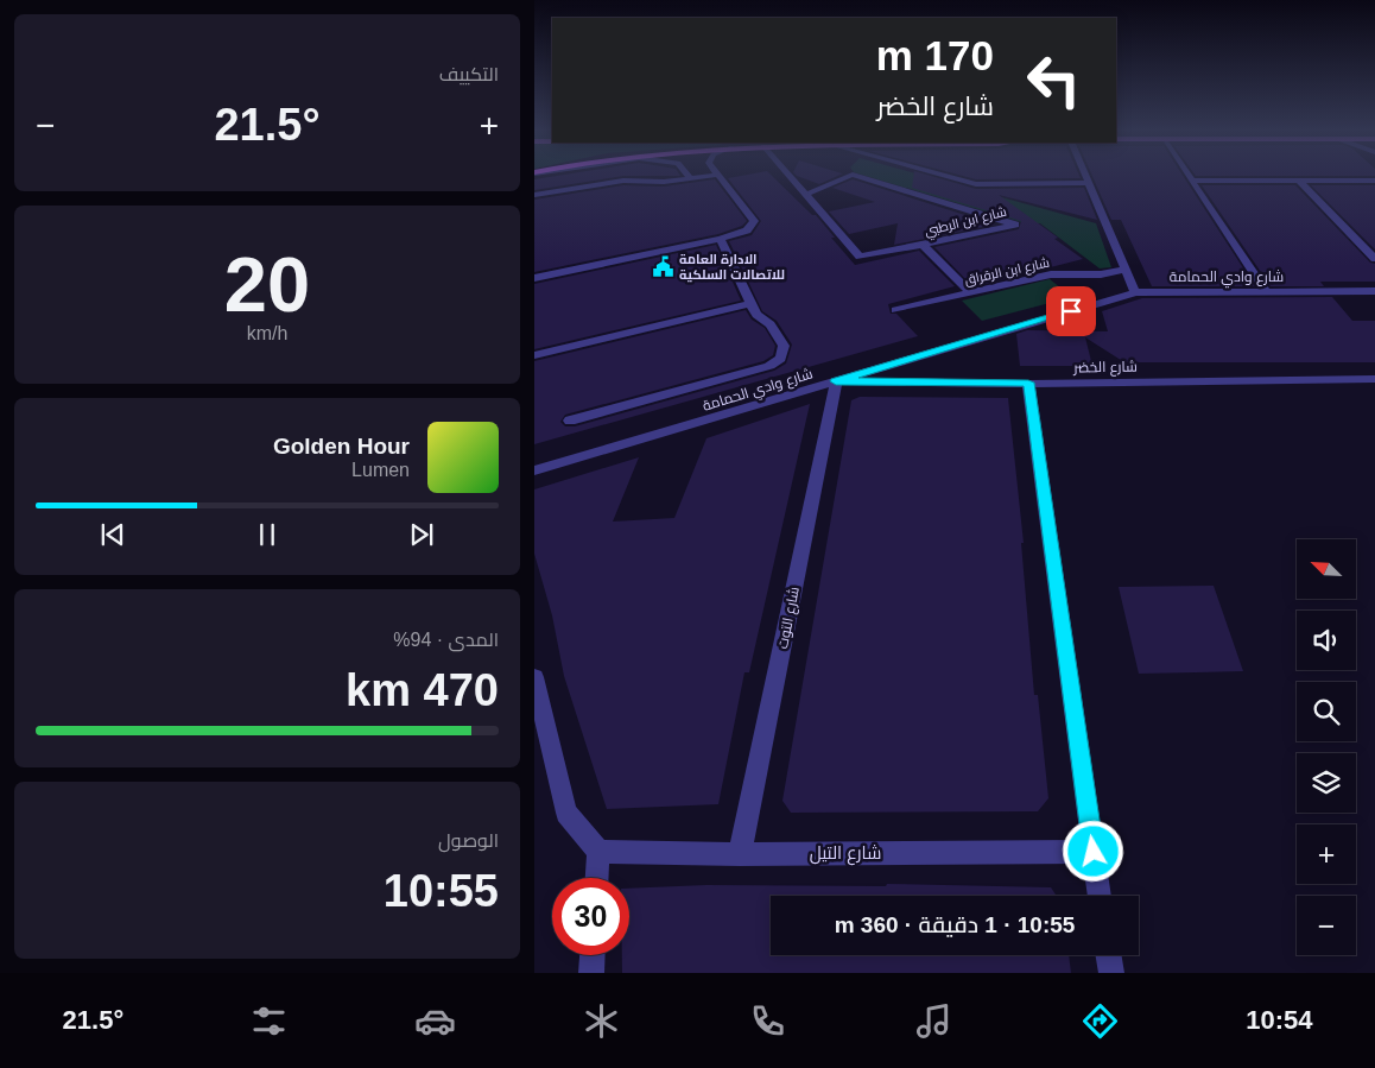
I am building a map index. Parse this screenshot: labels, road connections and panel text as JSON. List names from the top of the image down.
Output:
{
  "streets": {
    "street": [
      "شارع ابن الرطبي",
      "شارع ابن الرقراق",
      "شارع وادي الحمامة",
      "شارع الخضر",
      "شارع التوت",
      "شارع التيل"
    ]
  },
  "crossings": [
    ["شارع وادي الحمامة", "شارع الخضر"],
    ["شارع وادي الحمامة", "شارع التوت"],
    ["شارع الخضر", "شارع التوت"],
    ["شارع التوت", "شارع التيل"]
  ],
  "places": {
    "public building": ["الادارة العامة للاتصالات السلكية"]
  },
  "north": "top left",
  "page": {
    "tile": [
      "التكييف",
      ["20", "km/h"],
      ["المدى · 94%", "470 km"],
      ["الوصول", "10:55"]
    ],
    "turn": ["170 m", "شارع الخضر"],
    "heat": ["−", "21.5°", "+"],
    "song": ["Golden Hour", "Lumen"],
    "map_buttons": ["+", "−"],
    "limit": "30",
    "trip": "10:55 · 1 دقيقة · 360 m",
    "tabs": ["10:54", "21.5°"]
  }
}
